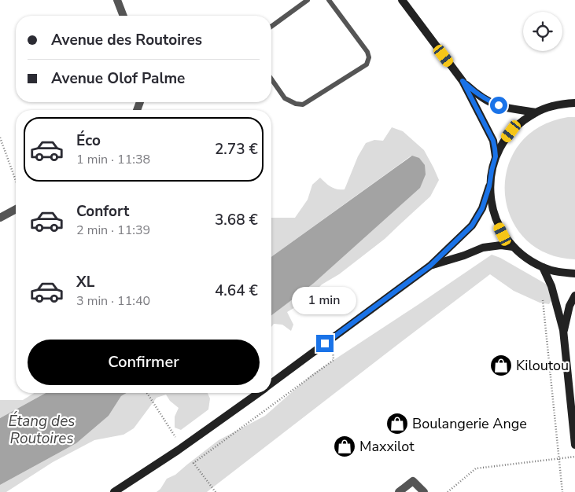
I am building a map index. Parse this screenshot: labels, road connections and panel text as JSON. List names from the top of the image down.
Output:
{
  "water": ["Étang des Routoires"],
  "places": {
    "shop": ["Kiloutou", "Boulangerie Ange", "Maxxilot"]
  },
  "page": {
    "banner": ["Avenue des Routoires", "Avenue Olof Palme"],
    "list": [
      {
        "name": "Éco",
        "note": "1 min · 11:38",
        "value": "2.73 €"
      },
      {
        "name": "Confort",
        "note": "2 min · 11:39",
        "value": "3.68 €"
      },
      {
        "name": "XL",
        "note": "3 min · 11:40",
        "value": "4.64 €"
      }
    ],
    "bubble": "1 min",
    "buttons": "Confirmer"
  }
}
